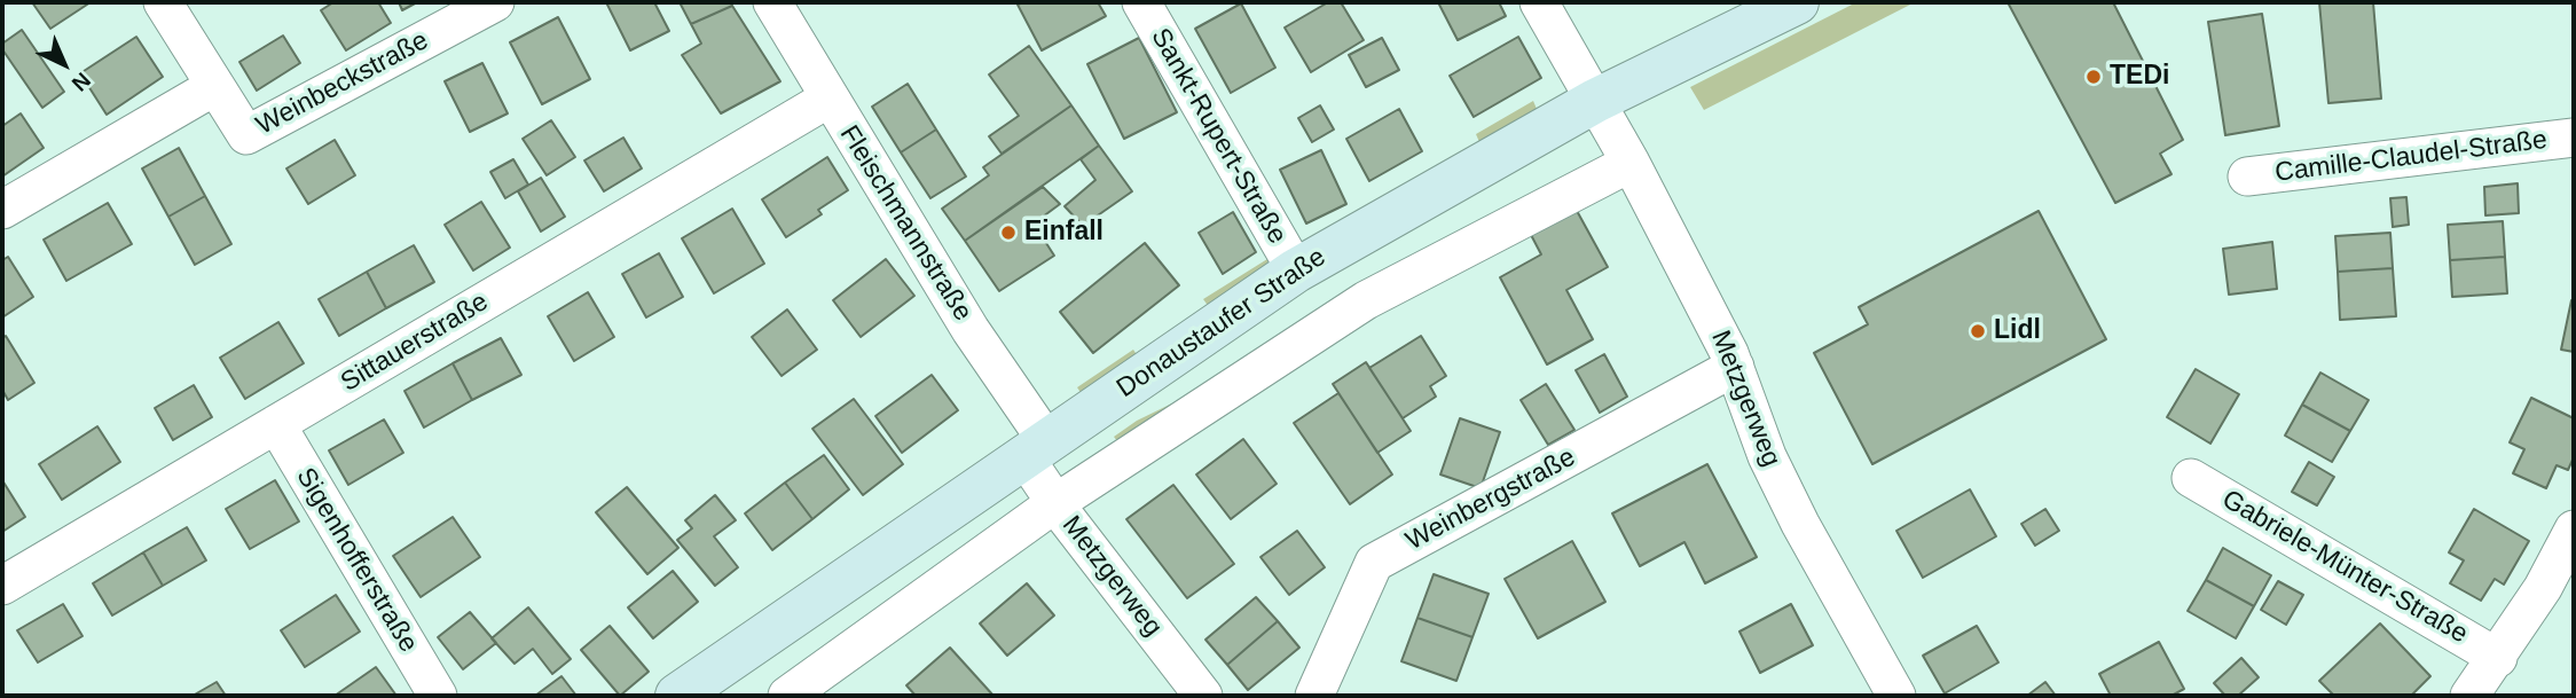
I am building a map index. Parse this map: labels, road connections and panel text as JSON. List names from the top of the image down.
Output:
{
  "streets": {
    "main road": ["Donaustaufer Straße"],
    "street": [
      "Weinbeckstraße",
      "Sankt-Rupert-Straße",
      "Camille-Claudel-Straße",
      "Fleischmannstraße",
      "Sittauerstraße",
      "Metzgerweg",
      "Weinbergstraße",
      "Sigenhofferstraße",
      "Gabriele-Münter-Straße"
    ]
  },
  "crossings": [
    ["Sankt-Rupert-Straße", "Donaustaufer Straße"],
    ["Fleischmannstraße", "Donaustaufer Straße"],
    ["Fleischmannstraße", "Sittauerstraße"],
    ["Fleischmannstraße", "Metzgerweg"],
    ["Donaustaufer Straße", "Metzgerweg"],
    ["Sittauerstraße", "Sigenhofferstraße"],
    ["Metzgerweg", "Weinbergstraße"]
  ],
  "places": ["TEDi", "Einfall", "Lidl"],
  "north": "bottom right"
}
